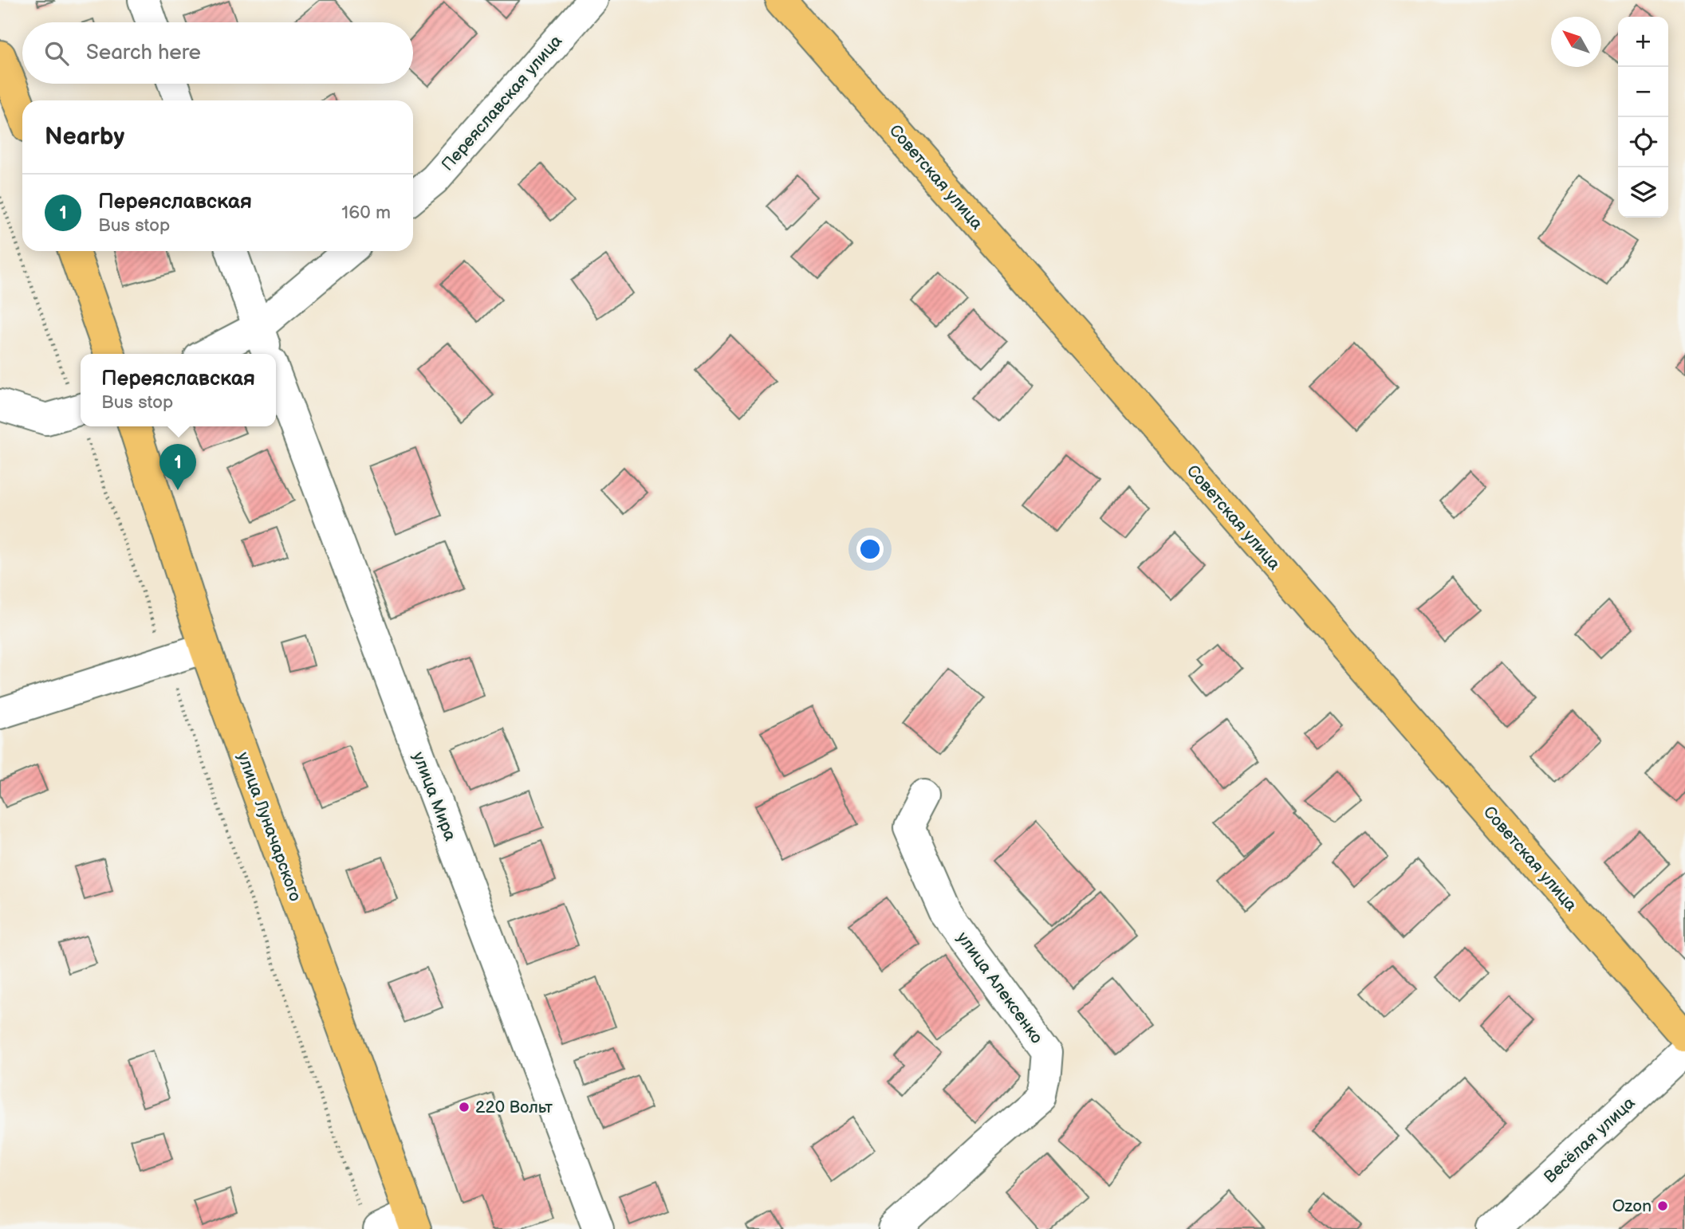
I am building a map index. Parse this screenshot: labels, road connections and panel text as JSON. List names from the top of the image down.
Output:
{
  "streets": {
    "main road": ["Советская улица", "улица Луначарского"],
    "street": [
      "Переяславская улица",
      "улица Мира",
      "улица Алексенко",
      "Весёлая улица"
    ]
  },
  "places": ["220 Вольт", "Ozon"],
  "north": "top left",
  "page": {
    "map_buttons": ["+", "−"],
    "search": "Search here",
    "heading": "Nearby",
    "list": [
      {
        "mark": "1",
        "name": "Переяславская",
        "note": "Bus stop",
        "value": "160 m"
      }
    ],
    "popup": ["Переяславская", "Bus stop"],
    "pins": "1"
  }
}
